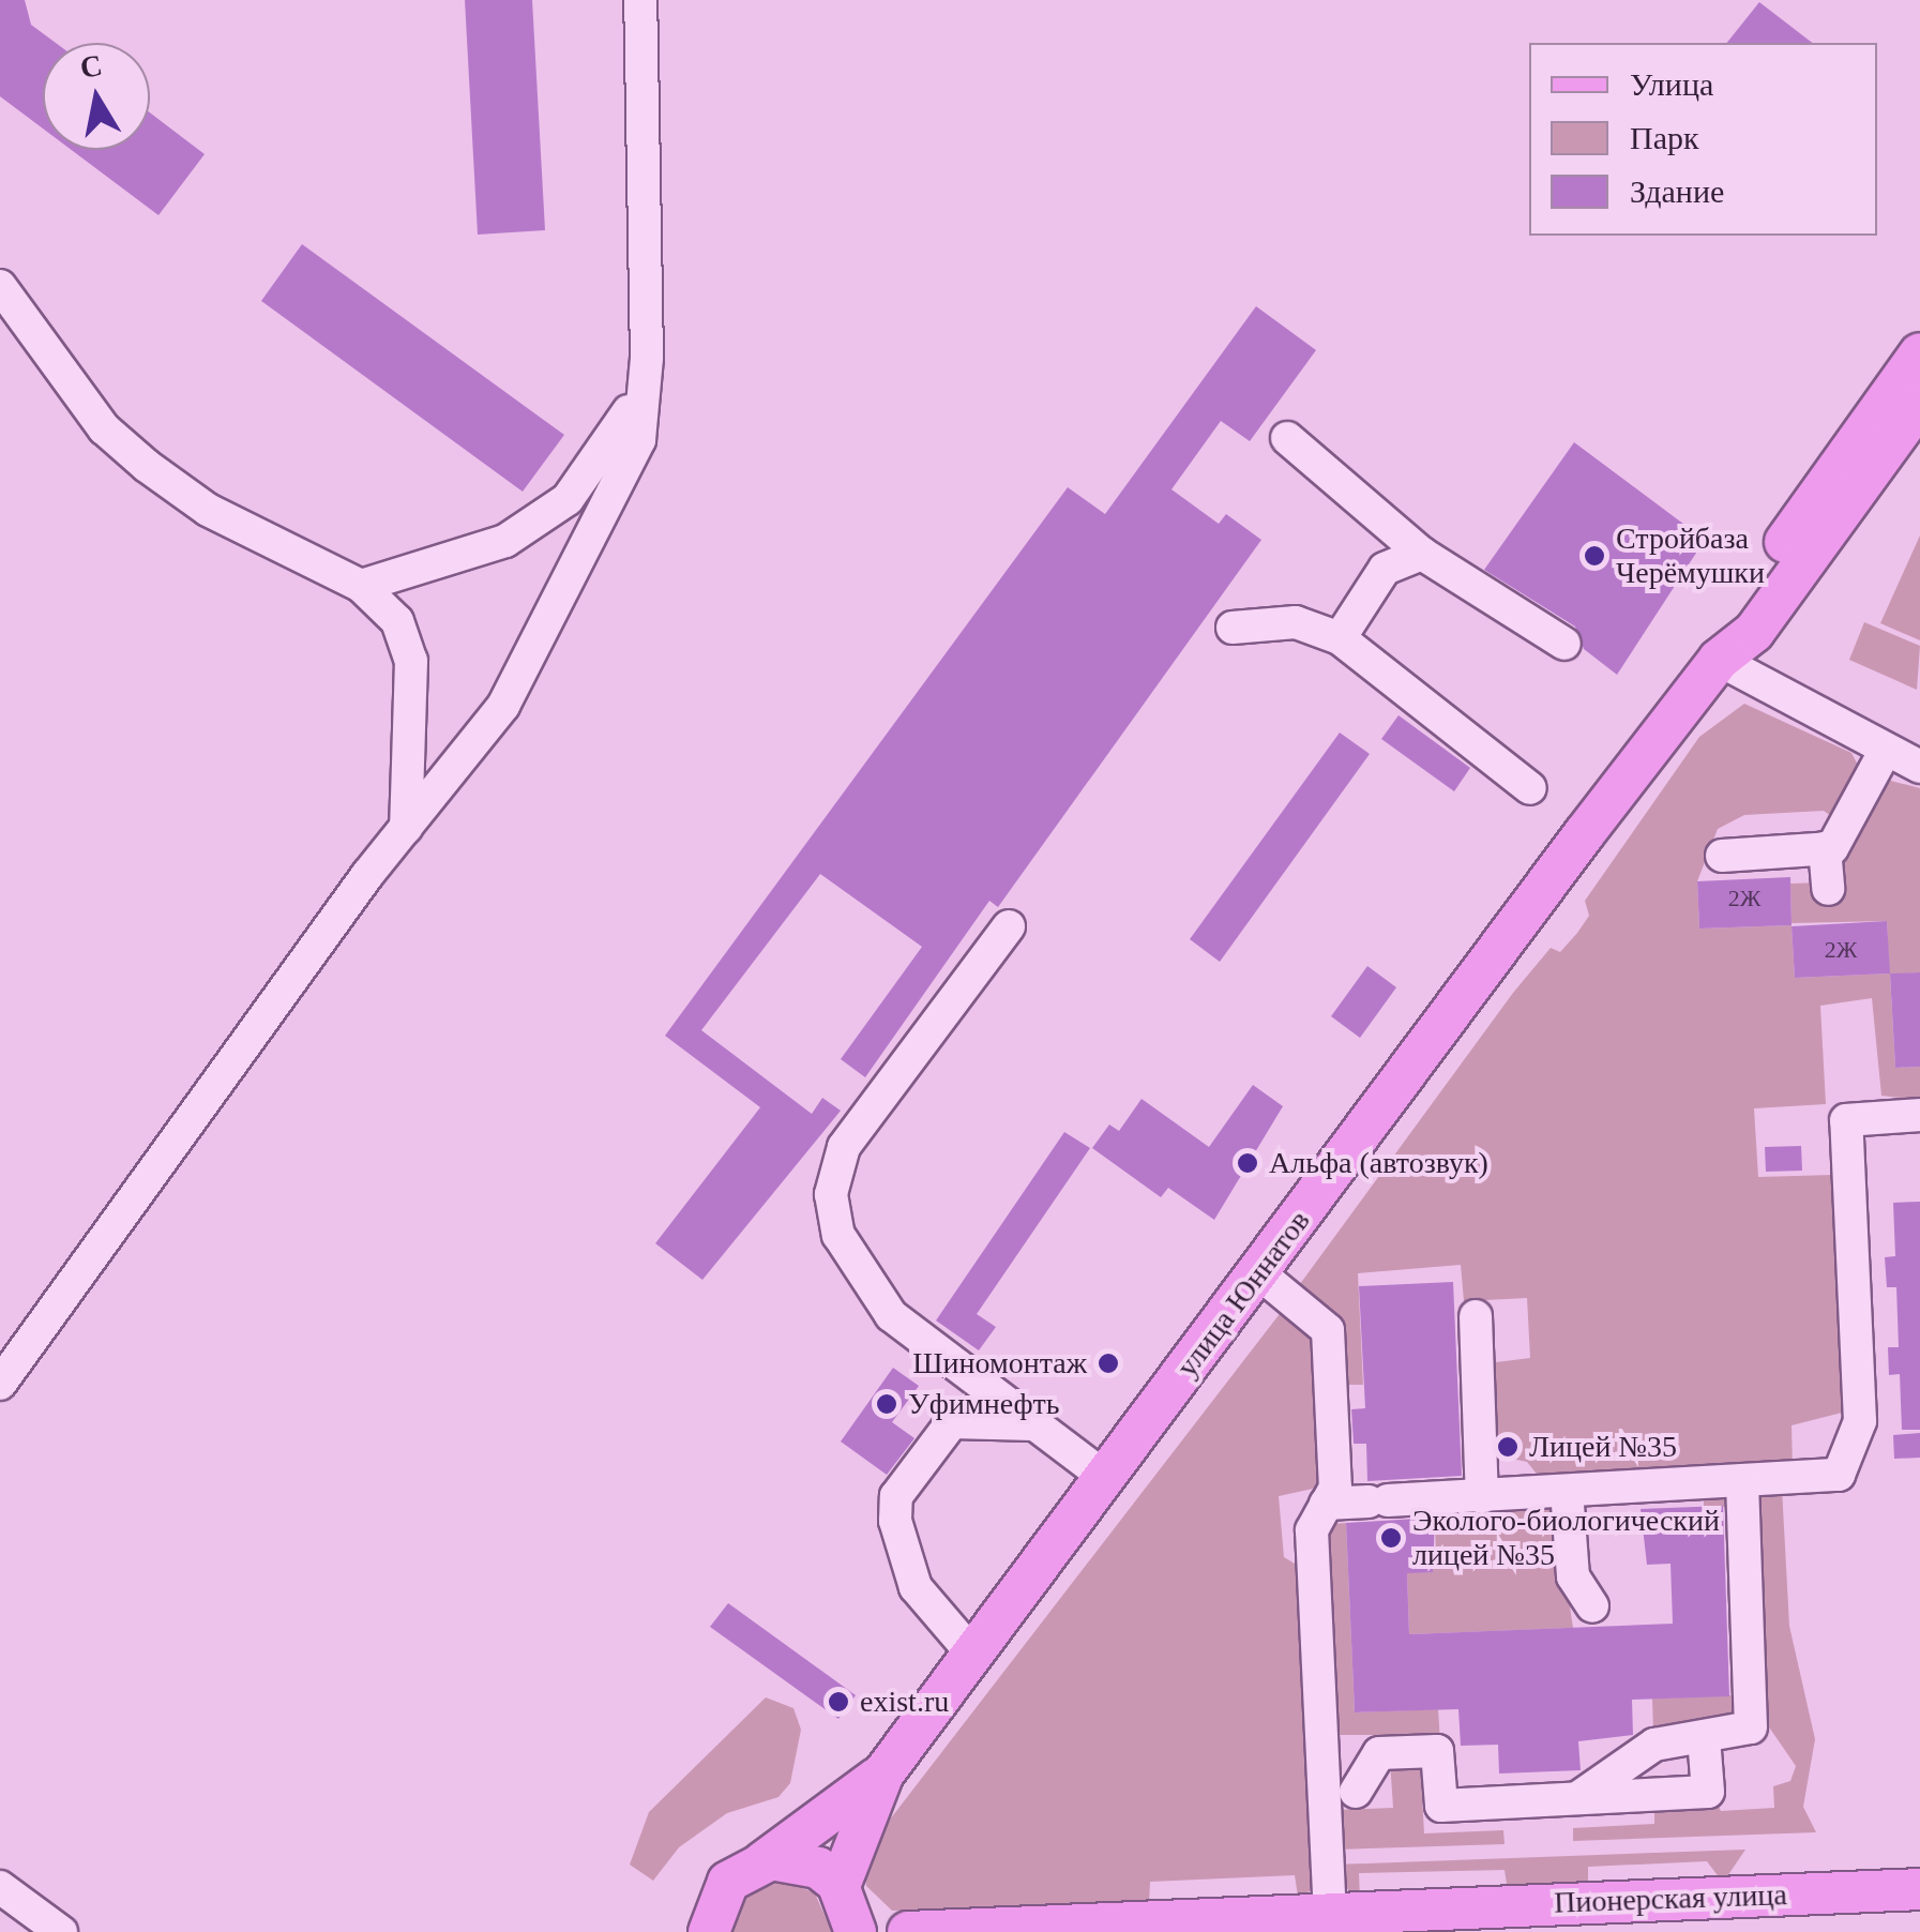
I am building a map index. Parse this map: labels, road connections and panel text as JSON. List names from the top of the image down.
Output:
{
  "streets": {
    "main road": ["улица Юннатов", "Пионерская улица"]
  },
  "crossings": [
    ["улица Юннатов", "Пионерская улица"]
  ],
  "places": [
    "Стройбаза Черёмушки",
    "Альфа (автозвук)",
    "Шиномонтаж",
    "Уфимнефть",
    "Лицей №35",
    "Эколого-биологический лицей №35",
    "exist.ru"
  ],
  "house_numbers": ["2Ж", "2Ж"],
  "legend": ["Улица", "Парк", "Здание"],
  "north": "top"
}
